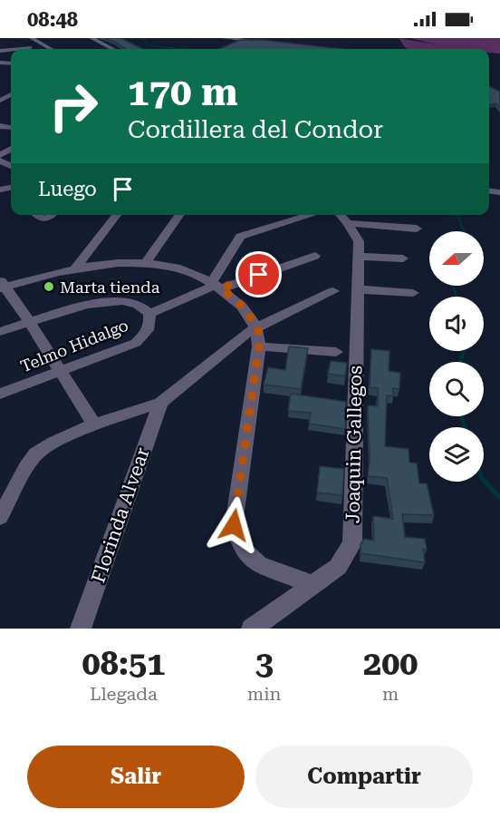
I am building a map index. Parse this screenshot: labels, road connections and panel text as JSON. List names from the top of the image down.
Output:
{
  "streets": {
    "street": ["Telmo Hidalgo", "Joaquin Gallegos", "Florinda Alvear"]
  },
  "places": ["Marta tienda"],
  "north": "left",
  "page": {
    "status": "08:48",
    "turn": ["170 m", "Cordillera del Condor"],
    "then": "Luego",
    "eta": [
      "08:51",
      "Llegada",
      "3",
      "min",
      "200",
      "m"
    ],
    "buttons": ["Salir", "Compartir"]
  }
}
